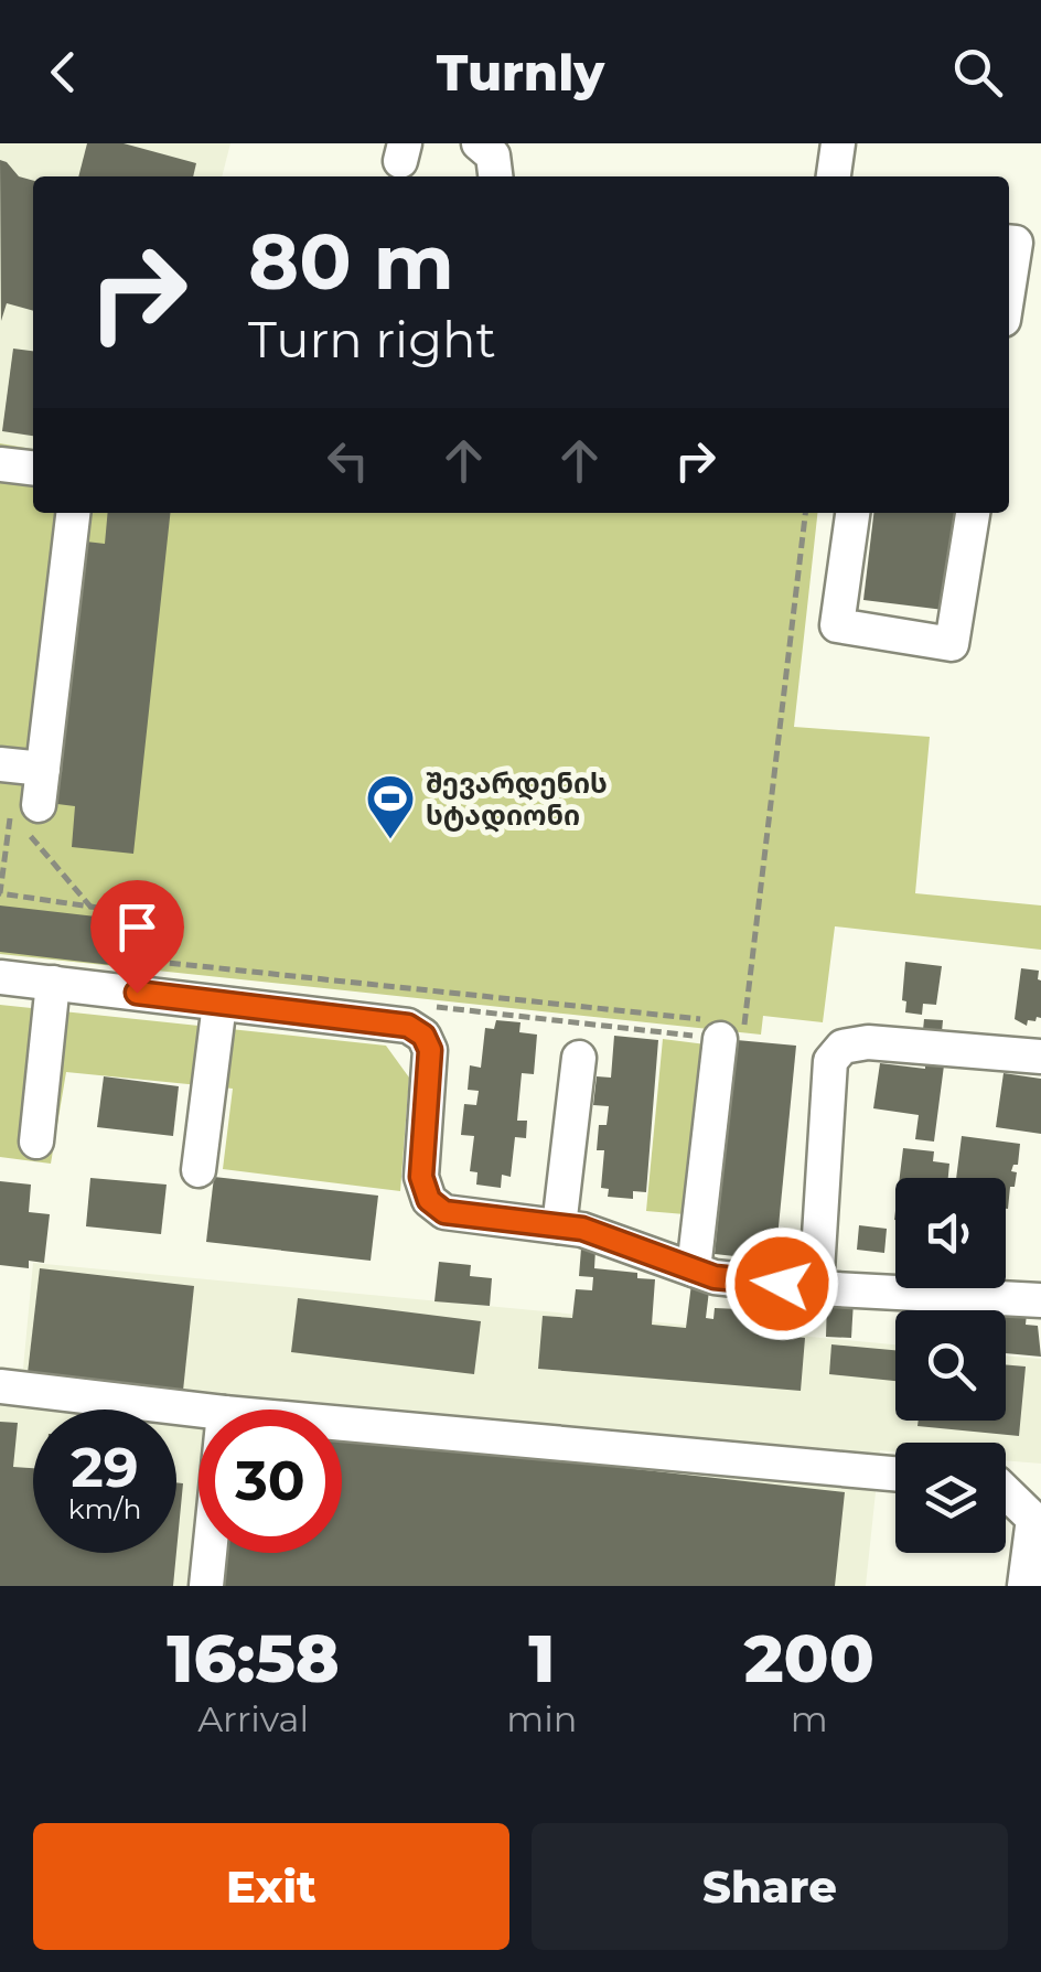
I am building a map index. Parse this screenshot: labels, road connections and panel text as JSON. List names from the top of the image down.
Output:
{
  "places": {
    "sports": ["შევარდენის სტადიონი"]
  },
  "page": {
    "header": "Turnly",
    "turn": ["80 m", "Turn right"],
    "speed": "29 km/h",
    "limit": "30",
    "eta": [
      "16:58",
      "Arrival",
      "1",
      "min",
      "200",
      "m"
    ],
    "buttons": ["Exit", "Share"]
  }
}
